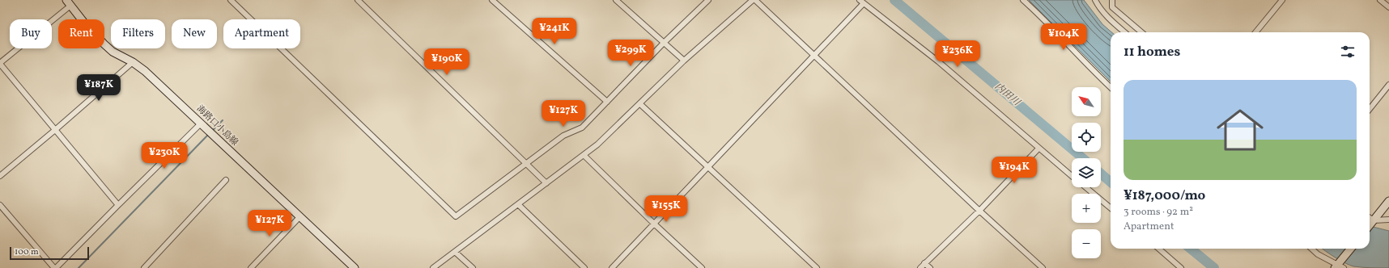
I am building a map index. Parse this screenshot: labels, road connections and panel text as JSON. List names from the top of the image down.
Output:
{
  "streets": {
    "main road": ["海路口小島線"]
  },
  "water": ["内田川"],
  "scale_bar": "100 m",
  "north": "top left",
  "page": {
    "price": [
      "¥241K",
      "¥104K",
      "¥299K",
      "¥236K",
      "¥190K",
      "¥187K",
      "¥127K",
      "¥230K",
      "¥194K",
      "¥155K",
      "¥127K"
    ],
    "chip": [
      "Buy",
      "Rent",
      "Filters",
      "New",
      "Apartment"
    ],
    "heading": "11 homes",
    "list": [
      {
        "name": "¥187,000/mo",
        "note": "3 rooms · 92 m² · Apartment"
      }
    ],
    "map_buttons": ["+", "−"],
    "scale": "100 m"
  }
}
